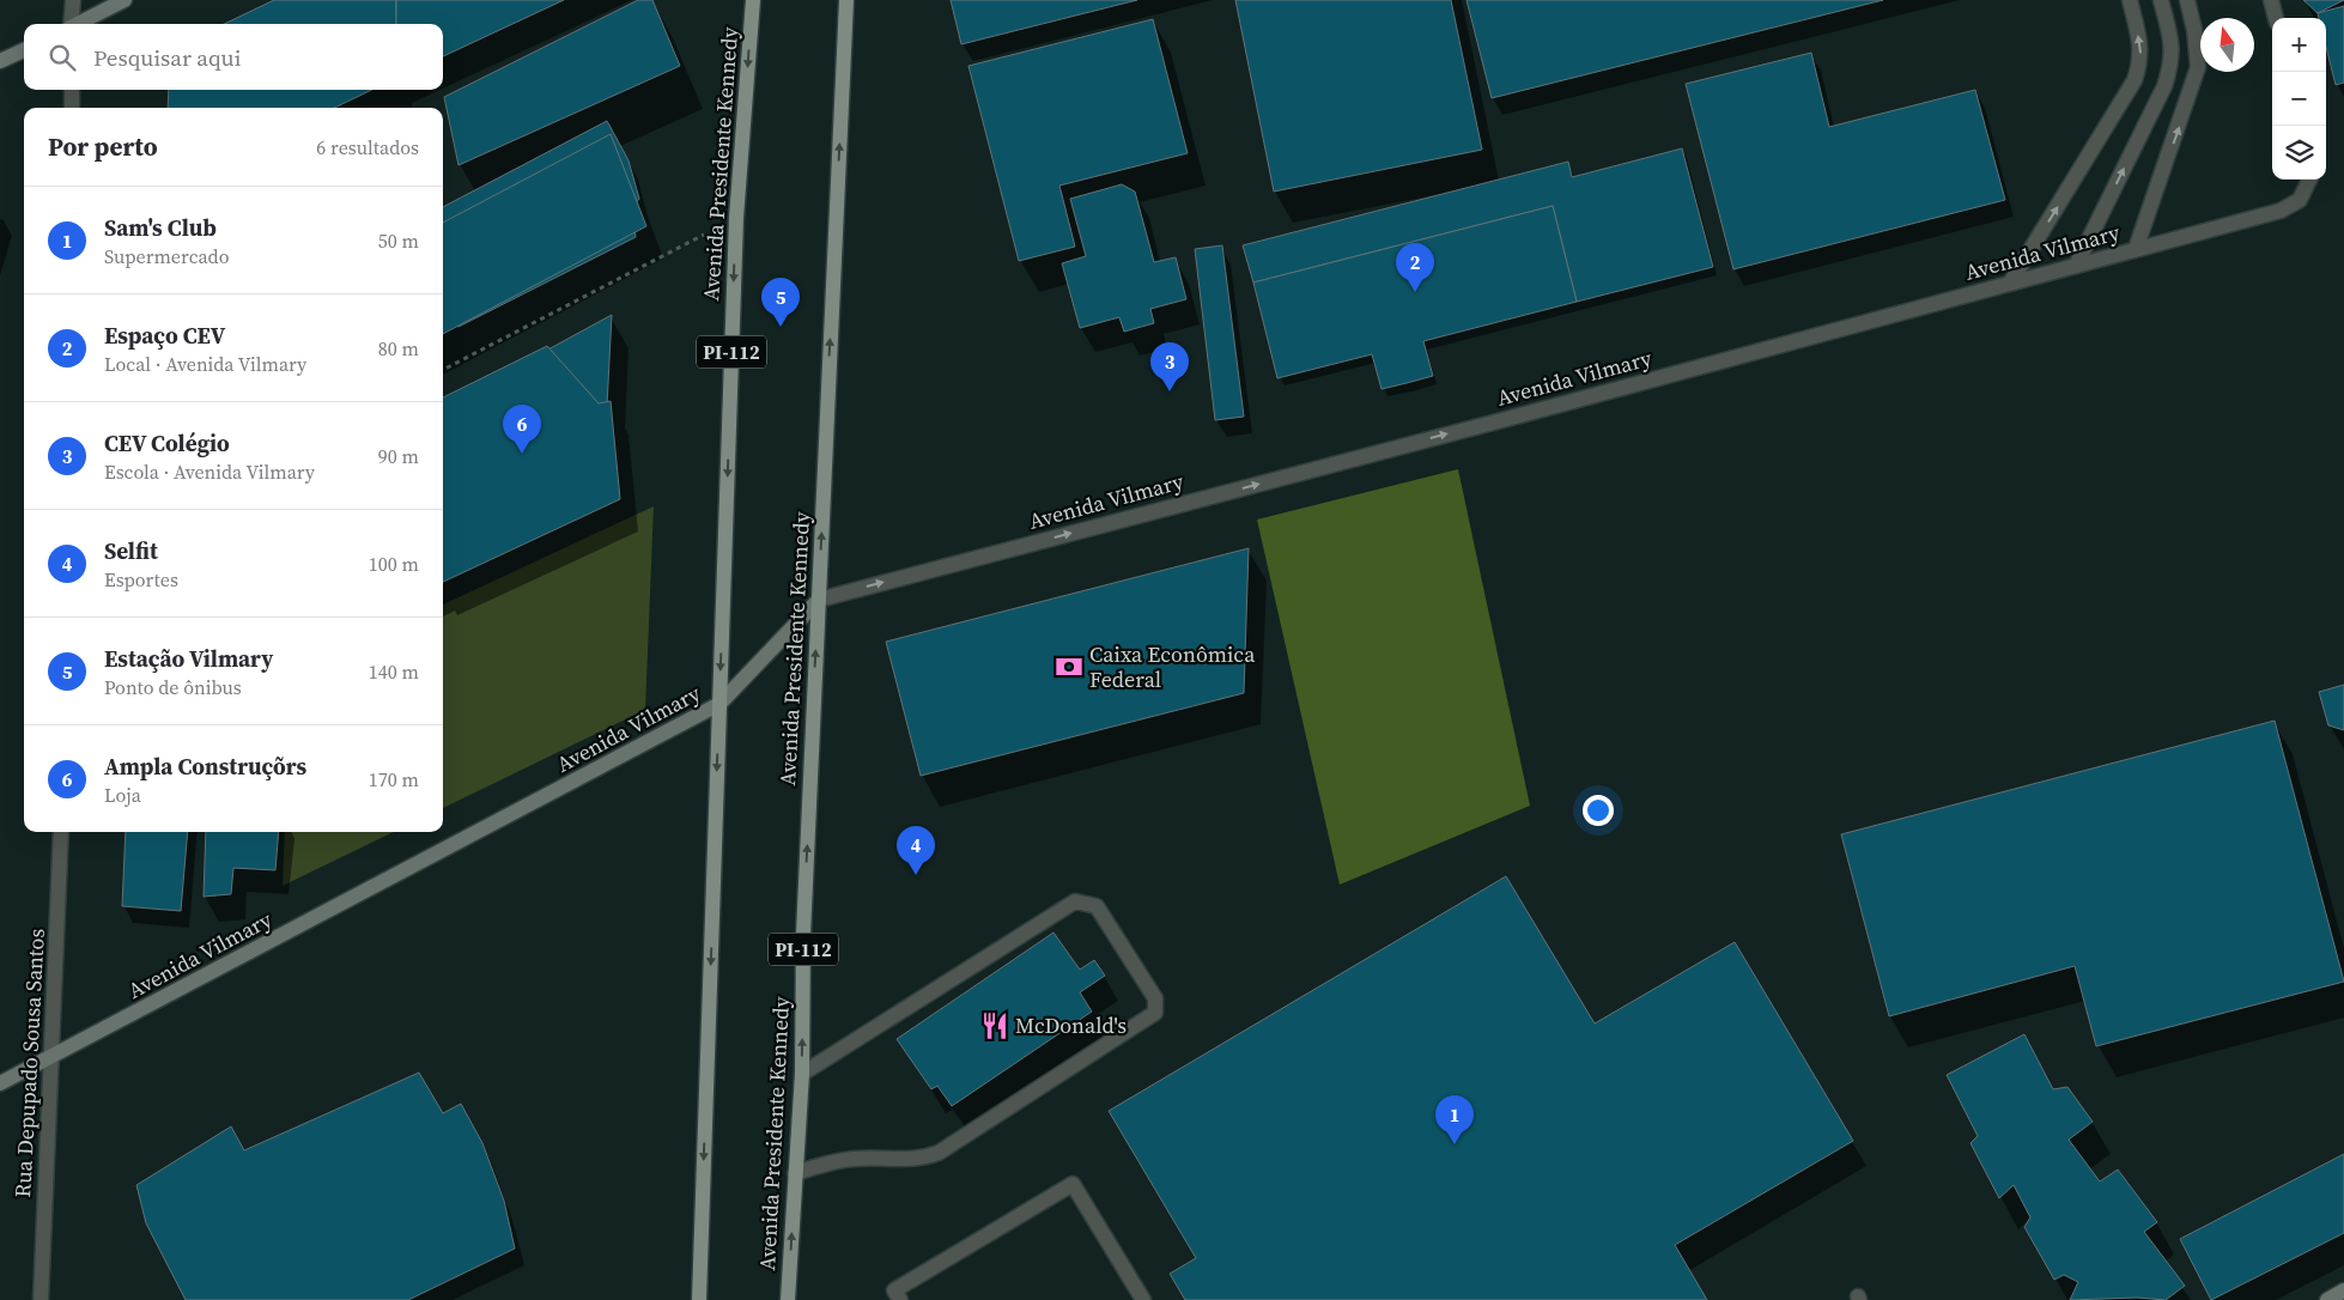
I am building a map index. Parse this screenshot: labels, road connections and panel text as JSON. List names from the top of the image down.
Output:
{
  "streets": {
    "main road": ["Avenida Presidente Kennedy", "PI-112"],
    "street": ["Avenida Vilmary", "Rua Depupado Sousa Santos"]
  },
  "crossings": [
    ["Avenida Presidente Kennedy", "Avenida Vilmary"],
    ["Avenida Vilmary", "Rua Depupado Sousa Santos"]
  ],
  "one_way": ["Avenida Vilmary"],
  "places": {
    "bank": ["Caixa Econômica Federal"],
    "restaurant": ["McDonald's"]
  },
  "north": "top",
  "page": {
    "map_buttons": ["+", "−"],
    "search": "Pesquisar aqui",
    "heading": ["Por perto", "6 resultados"],
    "list": [
      {
        "mark": "1",
        "name": "Sam's Club",
        "note": "Supermercado",
        "value": "50 m"
      },
      {
        "mark": "2",
        "name": "Espaço CEV",
        "note": "Local · Avenida Vilmary",
        "value": "80 m"
      },
      {
        "mark": "3",
        "name": "CEV Colégio",
        "note": "Escola · Avenida Vilmary",
        "value": "90 m"
      },
      {
        "mark": "4",
        "name": "Selfit",
        "note": "Esportes",
        "value": "100 m"
      },
      {
        "mark": "5",
        "name": "Estação Vilmary",
        "note": "Ponto de ônibus",
        "value": "140 m"
      },
      {
        "mark": "6",
        "name": "Ampla Construçõrs",
        "note": "Loja",
        "value": "170 m"
      }
    ],
    "pins": [
      "2",
      "5",
      "3",
      "6",
      "4",
      "1"
    ]
  }
}
